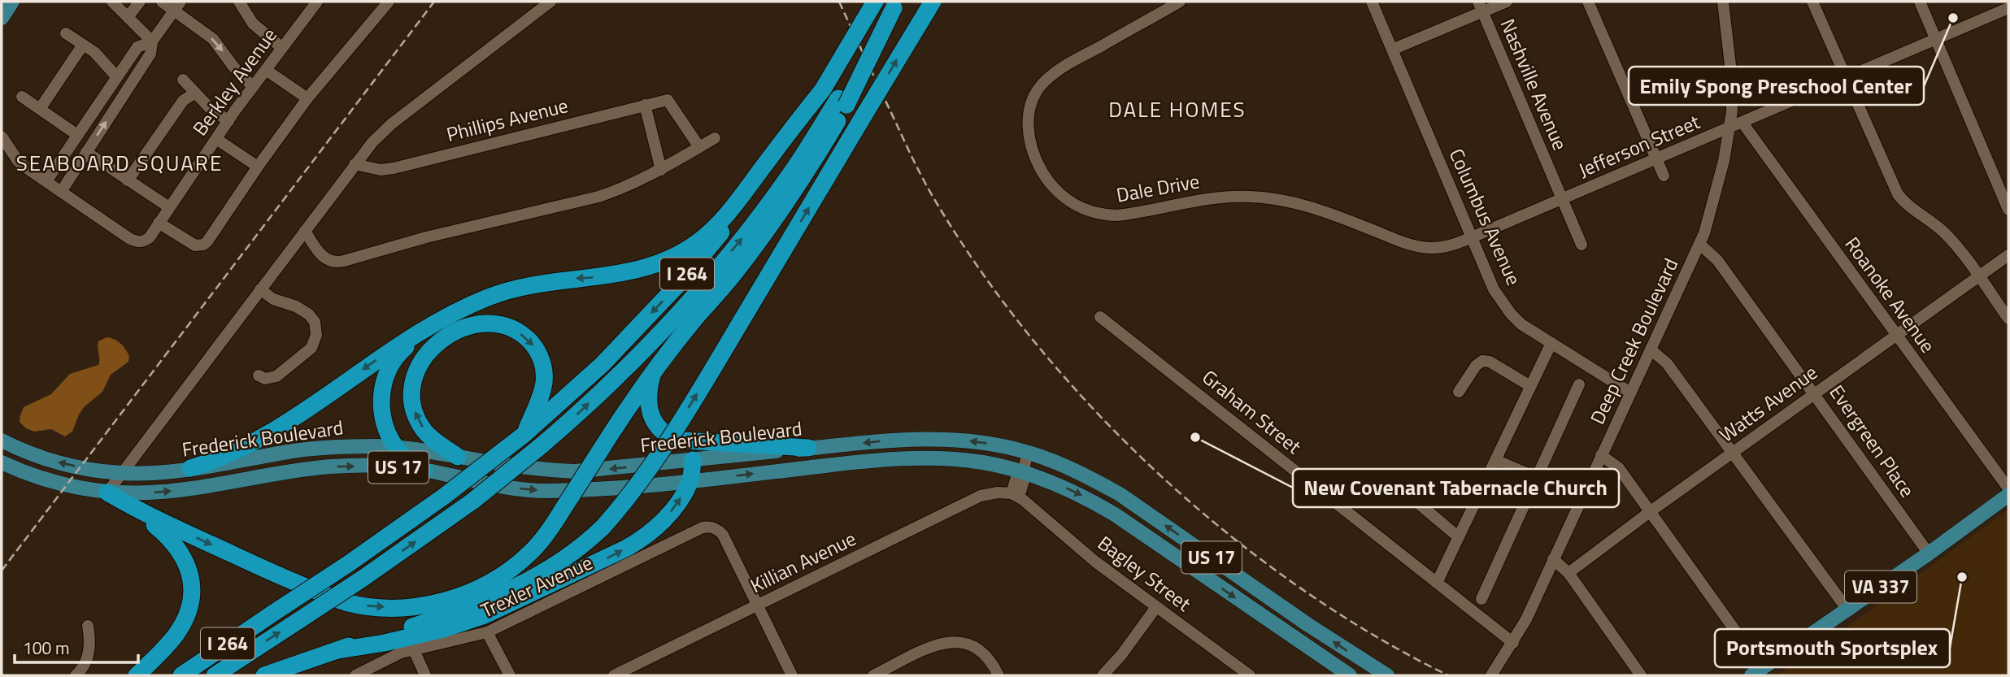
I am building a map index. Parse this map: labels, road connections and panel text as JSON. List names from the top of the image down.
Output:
{
  "streets": {
    "highway": ["I 264"],
    "main road": ["Frederick Boulevard", "US 17", "VA 337"],
    "street": [
      "Berkley Avenue",
      "Nashville Avenue",
      "Phillips Avenue",
      "Jefferson Street",
      "Dale Drive",
      "Columbus Avenue",
      "Roanoke Avenue",
      "Deep Creek Boulevard",
      "Watts Avenue",
      "Graham Street",
      "Evergreen Place",
      "Killian Avenue",
      "Bagley Street",
      "Trexler Avenue"
    ]
  },
  "crossings": [
    ["Nashville Avenue", "Jefferson Street"],
    ["Jefferson Street", "Dale Drive"],
    ["Jefferson Street", "Columbus Avenue"],
    ["Jefferson Street", "Roanoke Avenue"],
    ["Jefferson Street", "Deep Creek Boulevard"],
    ["Dale Drive", "Columbus Avenue"],
    ["Columbus Avenue", "Deep Creek Boulevard"],
    ["Roanoke Avenue", "Watts Avenue"],
    ["Deep Creek Boulevard", "Graham Street"],
    ["Deep Creek Boulevard", "Evergreen Place"],
    ["Watts Avenue", "Evergreen Place"],
    ["Evergreen Place", "VA 337"],
    ["Killian Avenue", "Bagley Street"],
    ["Killian Avenue", "Trexler Avenue"]
  ],
  "districts": ["DALE HOMES", "SEABOARD SQUARE"],
  "places": ["Emily Spong Preschool Center", "New Covenant Tabernacle Church", "Portsmouth Sportsplex"],
  "scale_bar": "100 m"
}
